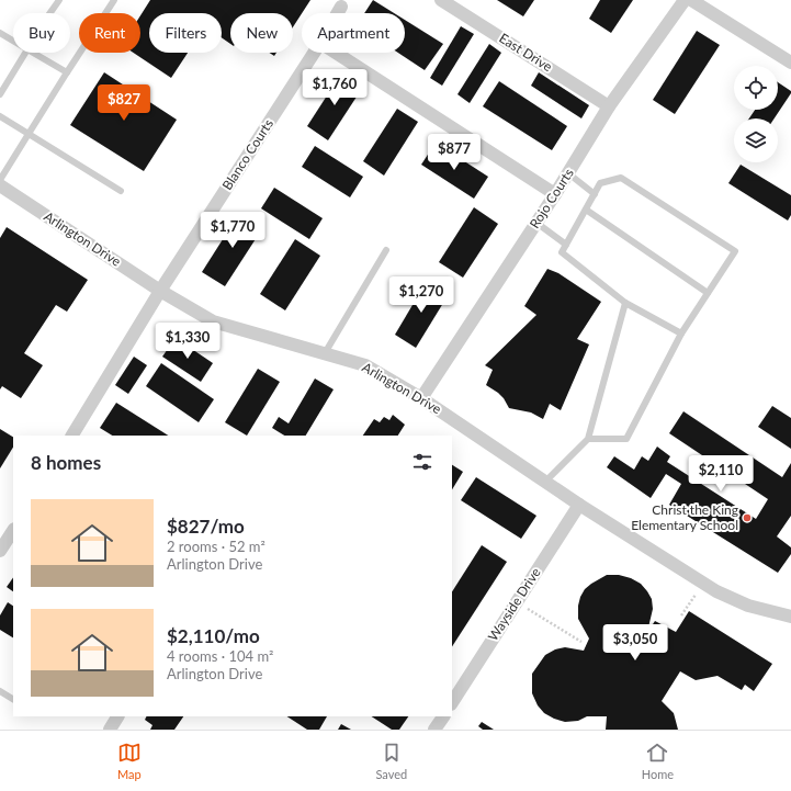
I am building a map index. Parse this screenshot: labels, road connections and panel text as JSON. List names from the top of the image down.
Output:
{
  "streets": {
    "street": [
      "East Drive",
      "Blanco Courts",
      "Rojo Courts",
      "Arlington Drive",
      "Wayside Drive"
    ]
  },
  "crossings": [
    ["East Drive", "Rojo Courts"],
    ["Blanco Courts", "Arlington Drive"],
    ["Rojo Courts", "Arlington Drive"],
    ["Arlington Drive", "Wayside Drive"]
  ],
  "places": ["Christ the King Elementary School"],
  "page": {
    "chip": [
      "Buy",
      "Rent",
      "Filters",
      "New",
      "Apartment"
    ],
    "price": [
      "$1,760",
      "$827",
      "$877",
      "$1,770",
      "$1,270",
      "$1,330",
      "$2,110",
      "$3,050"
    ],
    "heading": "8 homes",
    "list": [
      {
        "name": "$827/mo",
        "note": "2 rooms · 52 m² · Arlington Drive"
      },
      {
        "name": "$2,110/mo",
        "note": "4 rooms · 104 m² · Arlington Drive"
      }
    ],
    "tabs": ["Map", "Saved", "Home"]
  }
}
